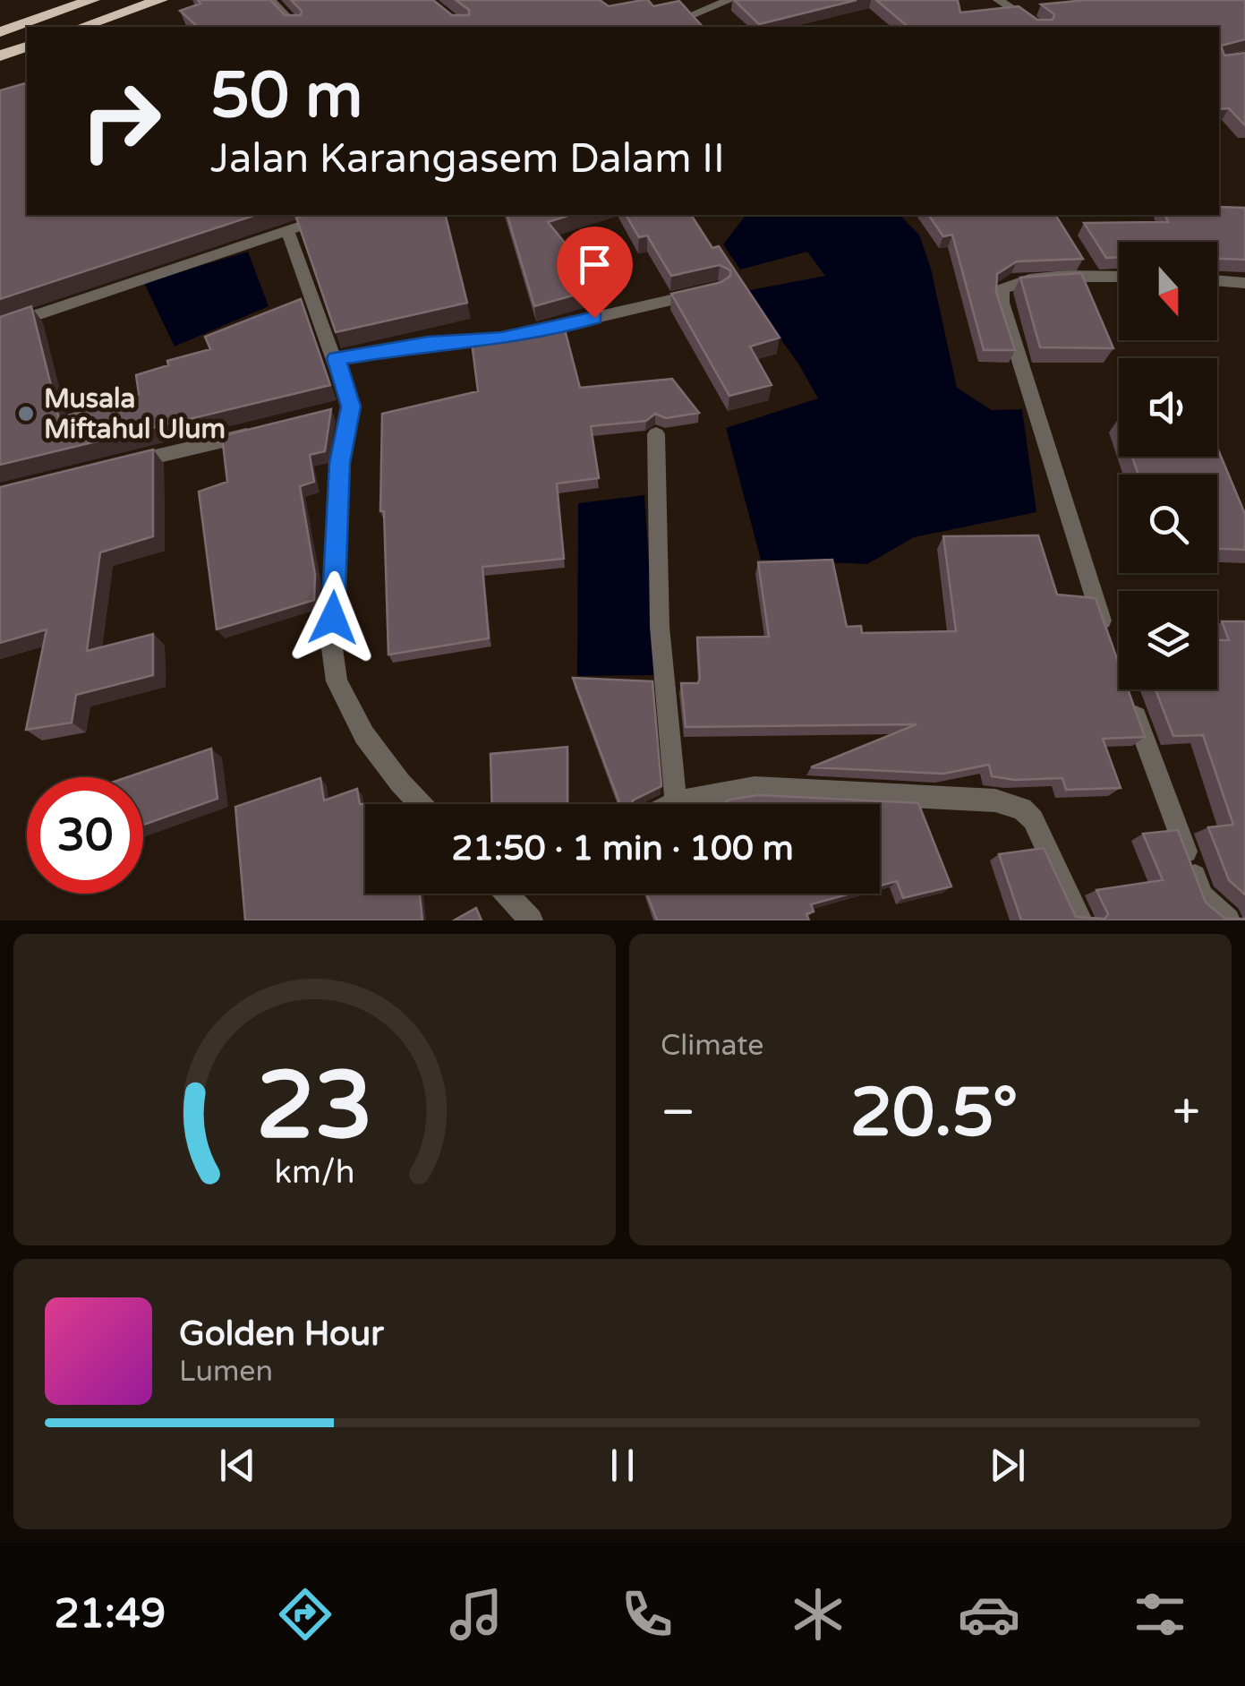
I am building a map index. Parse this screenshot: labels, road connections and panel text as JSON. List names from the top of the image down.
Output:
{
  "places": ["Musala Miftahul Ulum"],
  "north": "bottom",
  "page": {
    "turn": ["50 m", "Jalan Karangasem Dalam II"],
    "limit": "30",
    "trip": "21:50 · 1 min · 100 m",
    "tile": "Climate",
    "heat": ["−", "20.5°", "+"],
    "song": ["Golden Hour", "Lumen"],
    "tabs": "21:49",
    "gauge": ["23", "km/h"]
  }
}
